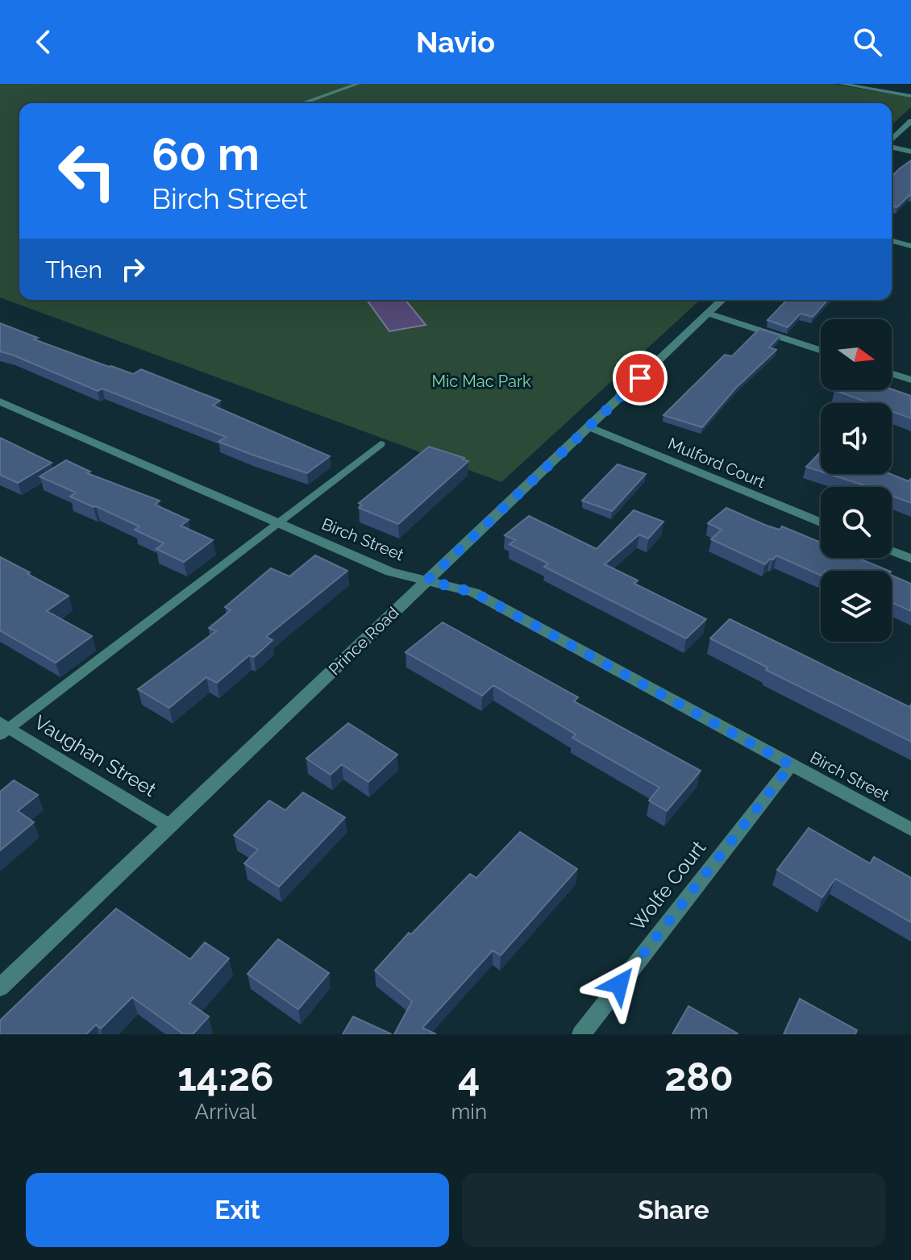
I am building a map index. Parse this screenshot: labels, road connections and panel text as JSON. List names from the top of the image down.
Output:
{
  "streets": {
    "street": [
      "Mulford Court",
      "Birch Street",
      "Prince Road",
      "Vaughan Street",
      "Wolfe Court"
    ]
  },
  "crossings": [
    ["Mulford Court", "Prince Road"],
    ["Birch Street", "Prince Road"],
    ["Birch Street", "Wolfe Court"],
    ["Prince Road", "Vaughan Street"]
  ],
  "parks": ["Mic Mac Park"],
  "north": "right",
  "page": {
    "header": "Navio",
    "turn": ["60 m", "Birch Street"],
    "then": "Then",
    "eta": [
      "14:26",
      "Arrival",
      "4",
      "min",
      "280",
      "m"
    ],
    "buttons": ["Exit", "Share"]
  }
}
